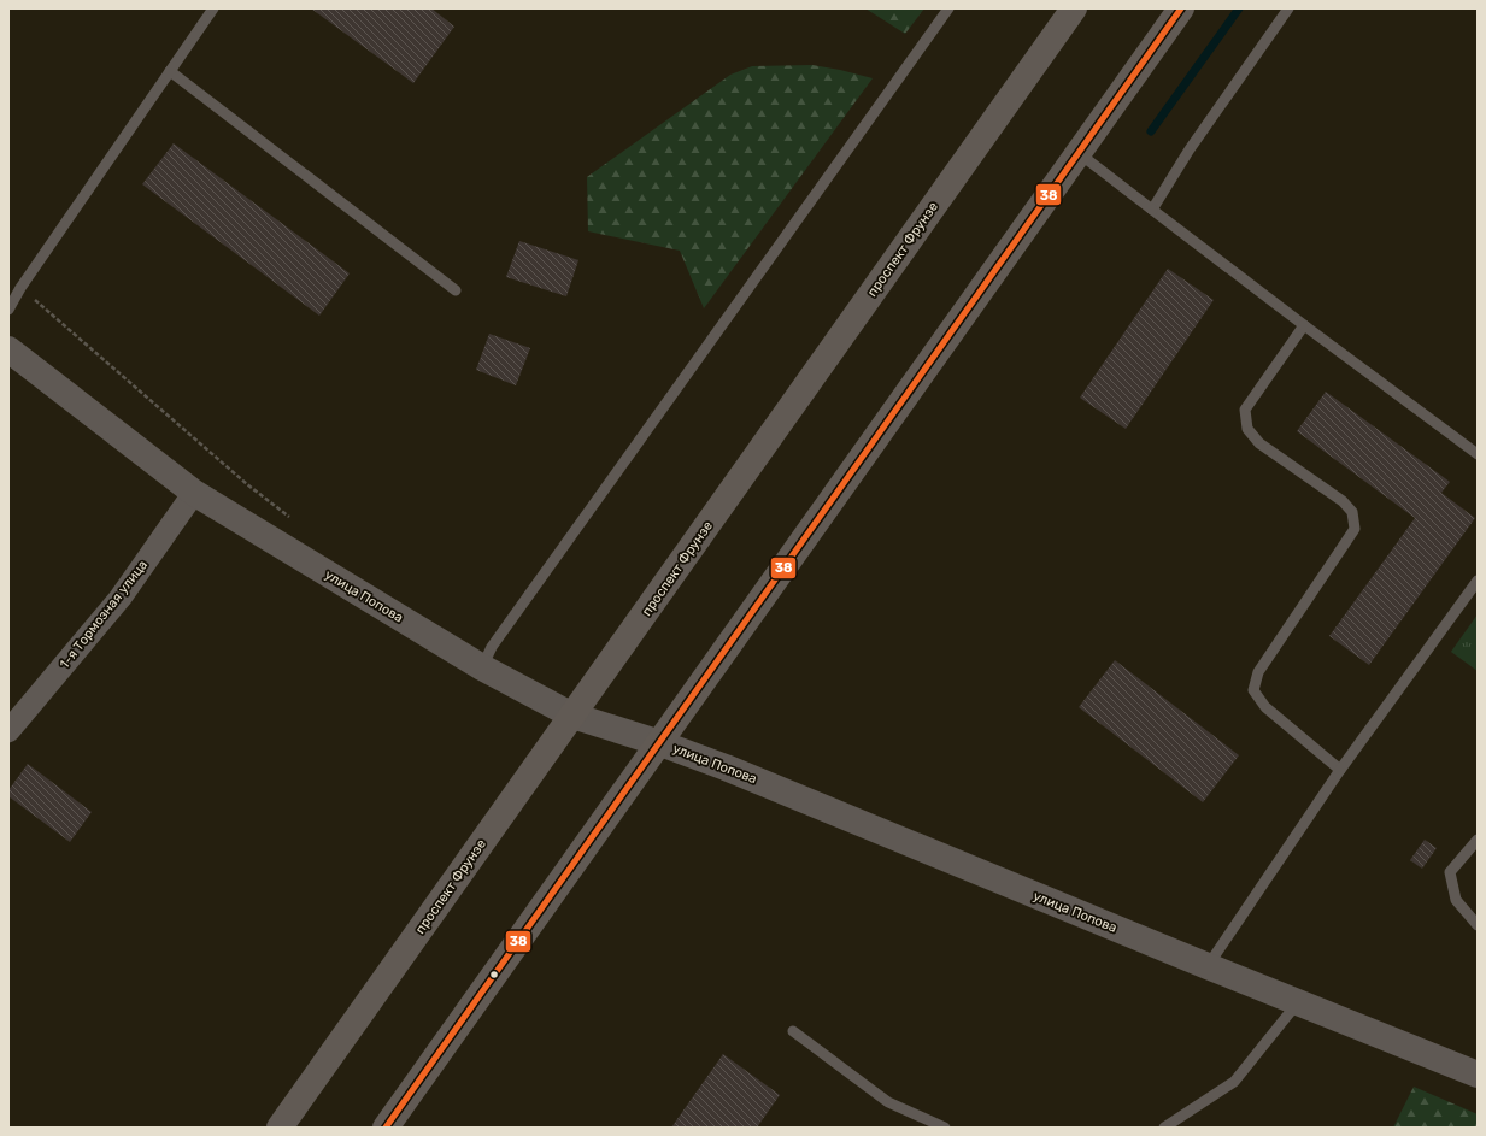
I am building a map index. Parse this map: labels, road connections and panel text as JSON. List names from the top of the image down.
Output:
{
  "streets": {
    "main road": ["проспект Фрунзе"],
    "street": ["улица Попова", "1-я Тормозная улица"]
  },
  "crossings": [
    ["проспект Фрунзе", "улица Попова"],
    ["улица Попова", "1-я Тормозная улица"]
  ],
  "lines": ["transit line 38"]
}
